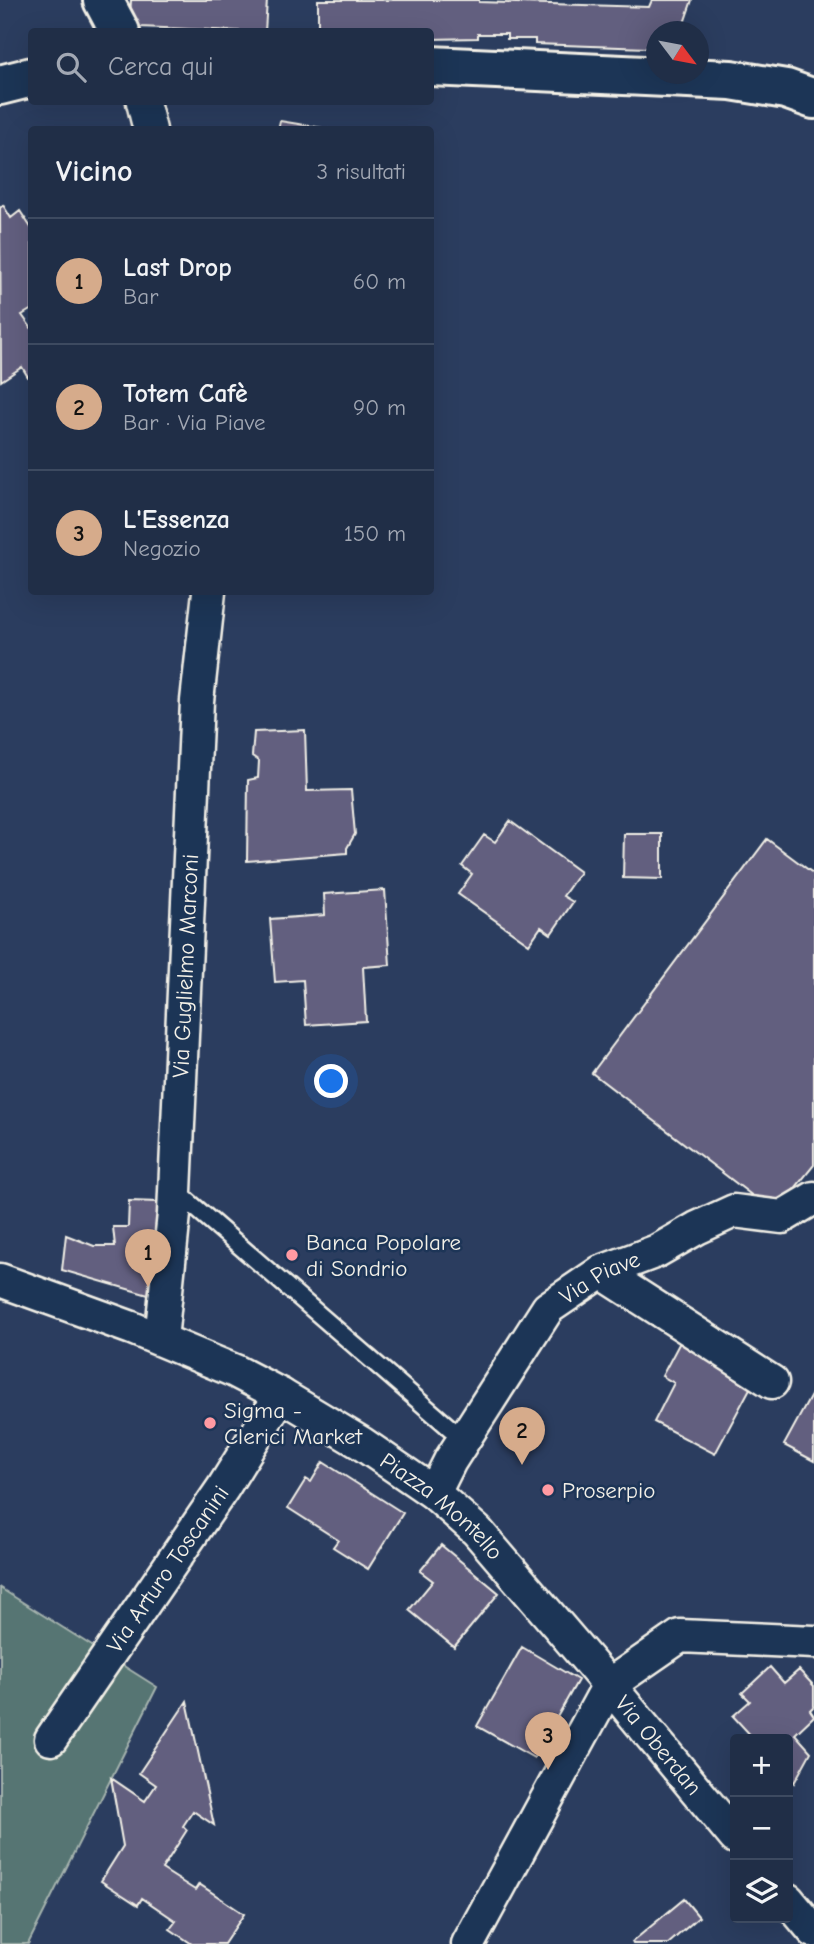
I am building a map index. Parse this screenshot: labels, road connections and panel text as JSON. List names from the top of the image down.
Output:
{
  "streets": {
    "street": [
      "Via Guglielmo Marconi",
      "Via Piave",
      "Piazza Montello",
      "Via Arturo Toscanini",
      "Via Oberdan"
    ]
  },
  "crossings": [
    ["Via Guglielmo Marconi", "Piazza Montello"],
    ["Via Piave", "Piazza Montello"],
    ["Piazza Montello", "Via Arturo Toscanini"],
    ["Piazza Montello", "Via Oberdan"]
  ],
  "places": ["Banca Popolare di Sondrio", "Sigma - Clerici Market", "Proserpio"],
  "north": "bottom right",
  "page": {
    "search": "Cerca qui",
    "heading": ["Vicino", "3 risultati"],
    "list": [
      {
        "mark": "1",
        "name": "Last Drop",
        "note": "Bar",
        "value": "60 m"
      },
      {
        "mark": "2",
        "name": "Totem Cafè",
        "note": "Bar · Via Piave",
        "value": "90 m"
      },
      {
        "mark": "3",
        "name": "L'Essenza",
        "note": "Negozio",
        "value": "150 m"
      }
    ],
    "pins": ["1", "2", "3"],
    "map_buttons": ["+", "−"]
  }
}
